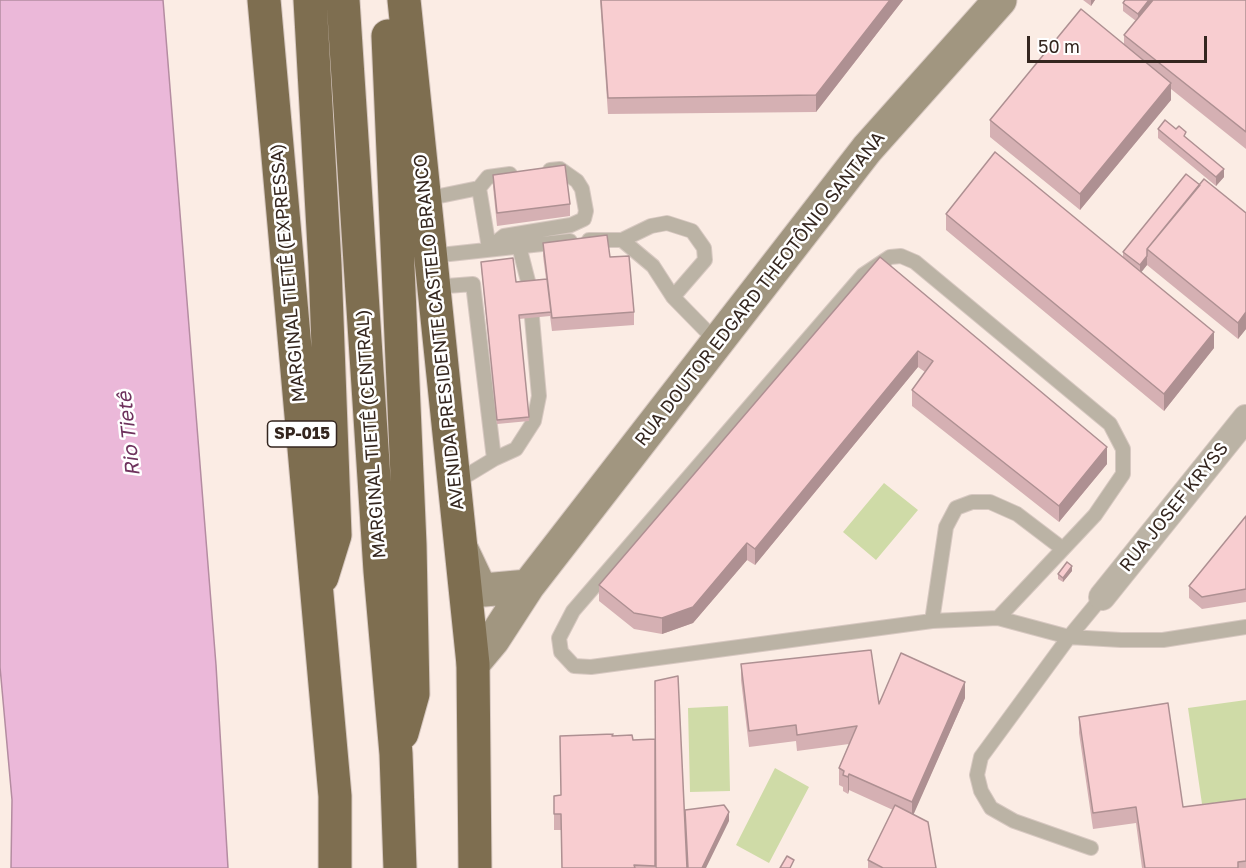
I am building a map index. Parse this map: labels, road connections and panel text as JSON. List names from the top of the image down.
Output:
{
  "streets": {
    "highway": [
      "MARGINAL TIETÊ (EXPRESSA)",
      "AVENIDA PRESIDENTE CASTELO BRANCO",
      "SP-015",
      "MARGINAL TIETÊ (CENTRAL)"
    ],
    "street": ["RUA DOUTOR EDGARD THEOTÔNIO SANTANA", "RUA JOSEF KRYSS"]
  },
  "crossings": [
    ["RUA DOUTOR EDGARD THEOTÔNIO SANTANA", "AVENIDA PRESIDENTE CASTELO BRANCO"]
  ],
  "water": ["Rio Tietê"],
  "scale_bar": "50 m"
}
